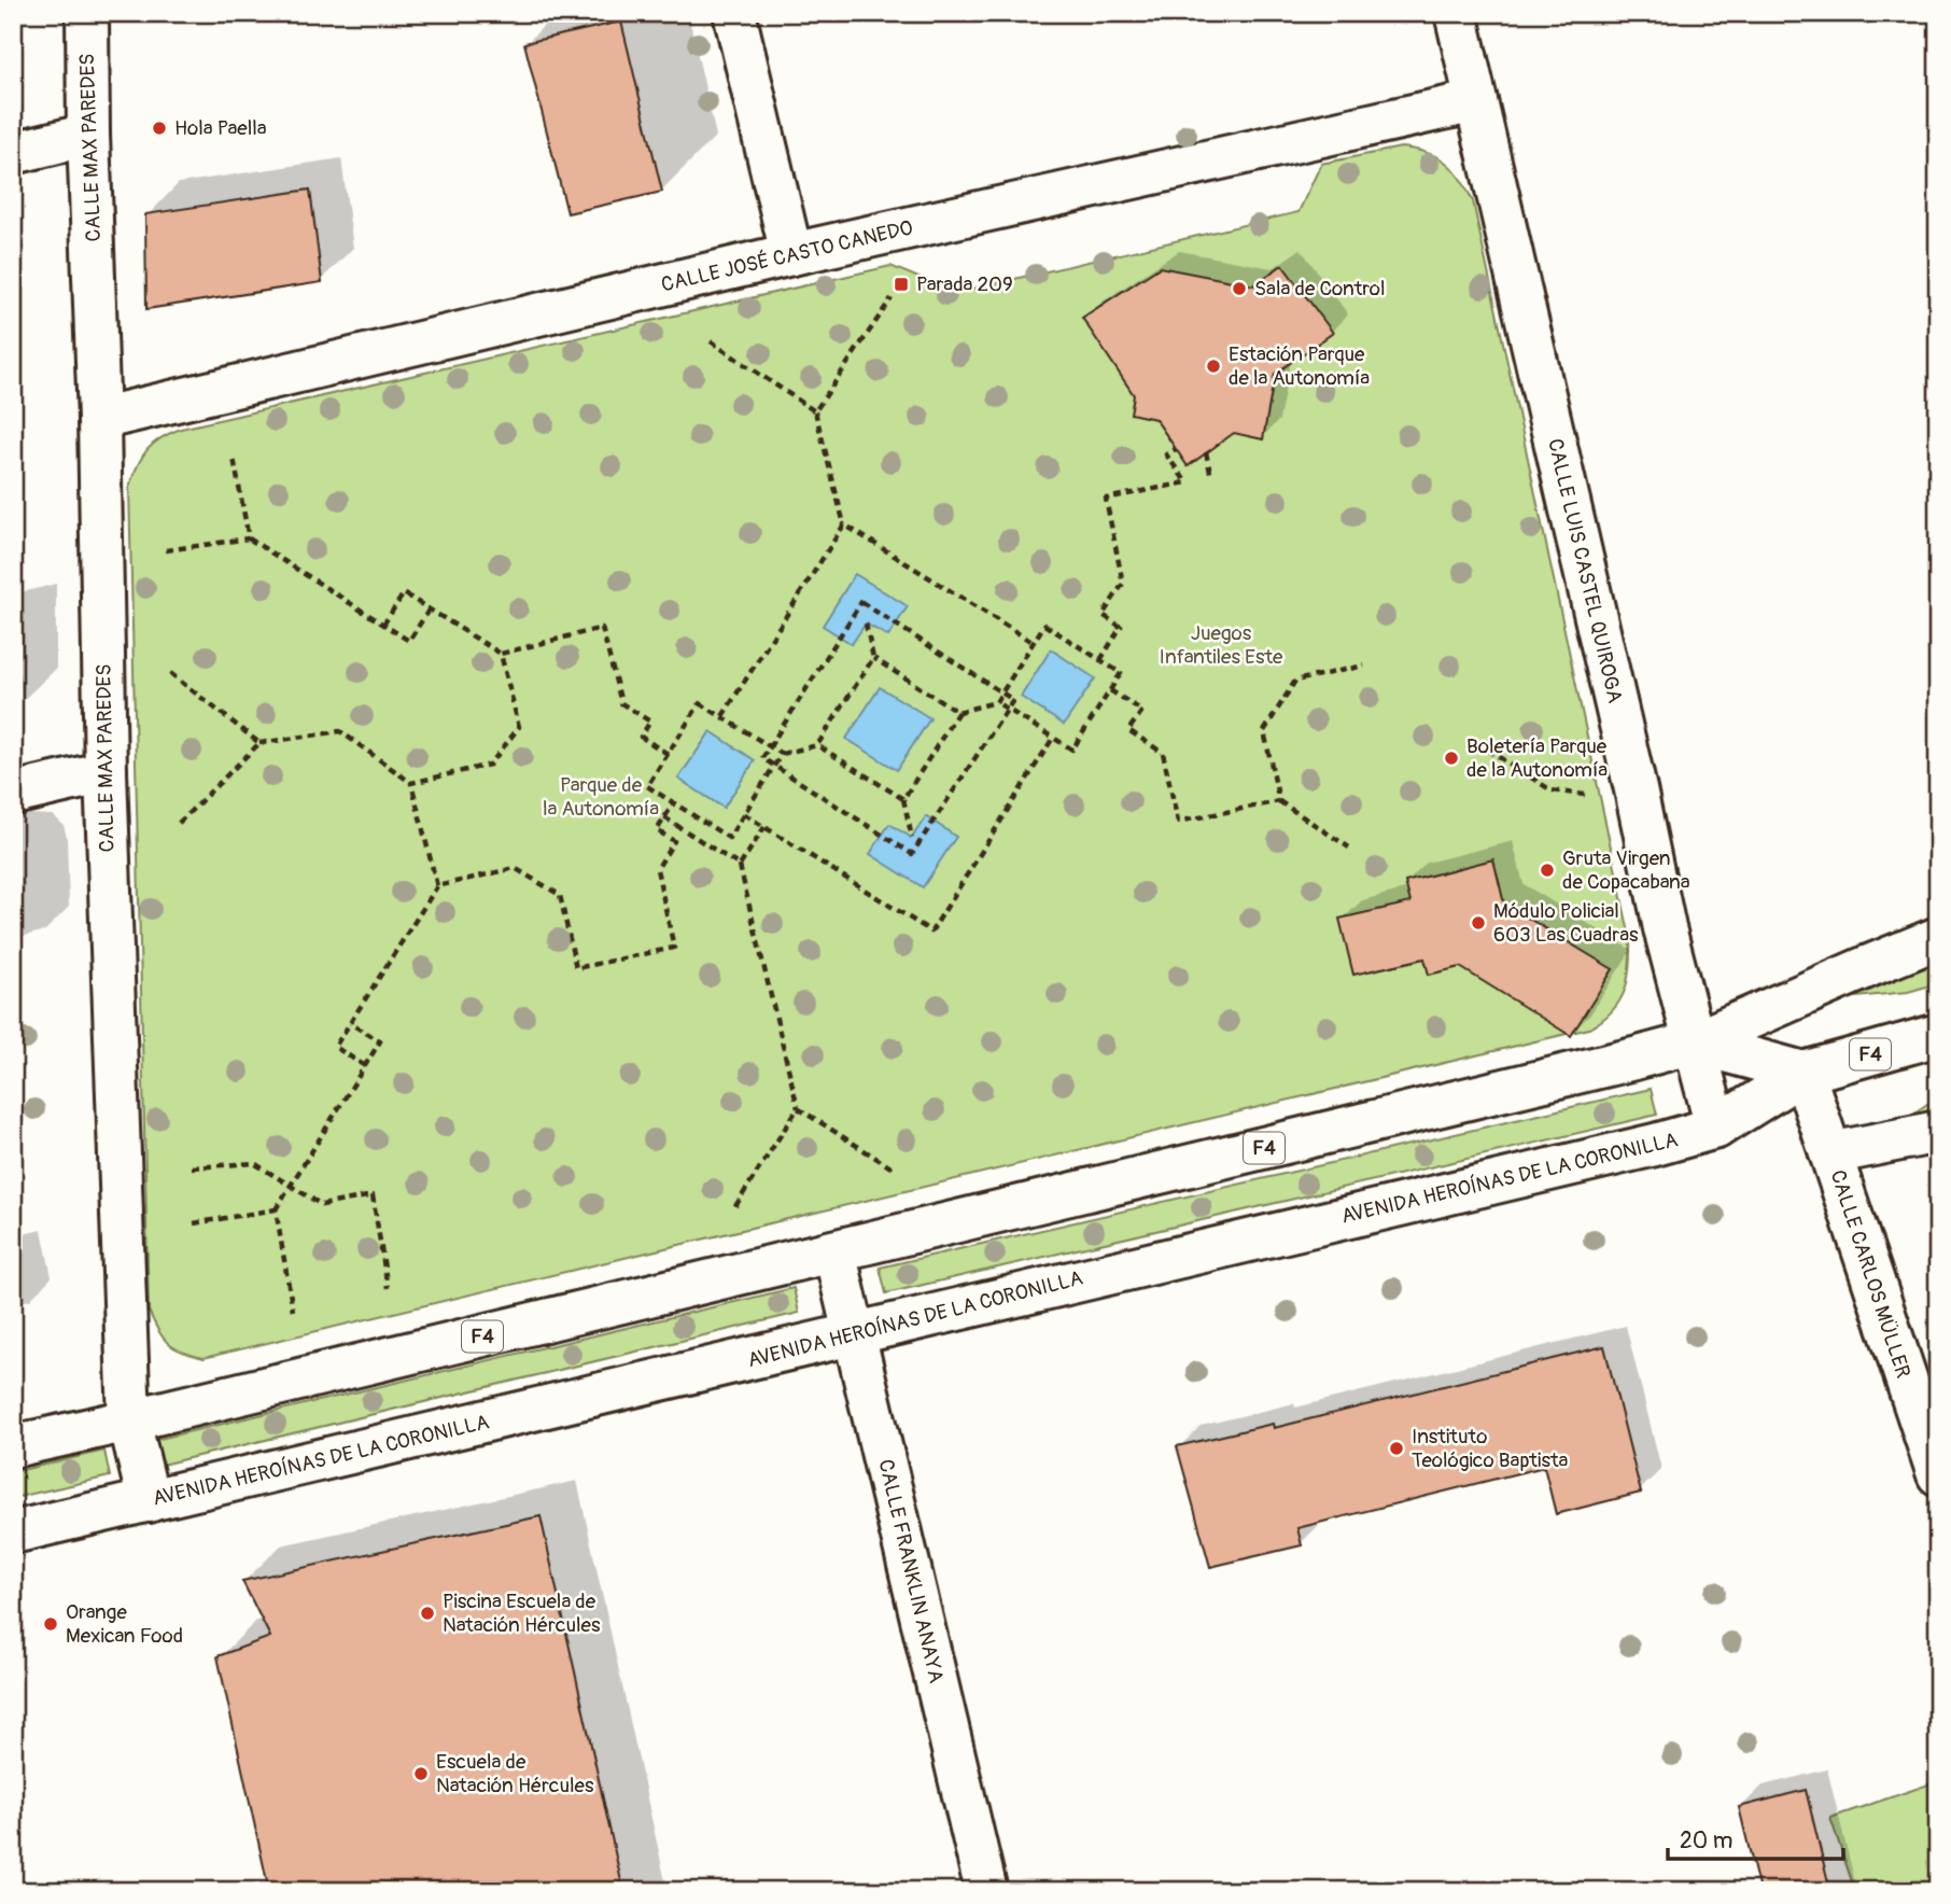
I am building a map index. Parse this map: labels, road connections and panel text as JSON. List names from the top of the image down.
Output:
{
  "streets": {
    "street": [
      "CALLE MAX PAREDES",
      "CALLE JOSÉ CASTO CANEDO",
      "CALLE LUIS CASTEL QUIROGA",
      "F4",
      "AVENIDA HEROÍNAS DE LA CORONILLA",
      "CALLE CARLOS MÜLLER",
      "CALLE FRANKLIN ANAYA"
    ]
  },
  "crossings": [
    ["CALLE MAX PAREDES", "CALLE JOSÉ CASTO CANEDO"],
    ["CALLE MAX PAREDES", "F4"],
    ["CALLE MAX PAREDES", "AVENIDA HEROÍNAS DE LA CORONILLA"],
    ["CALLE JOSÉ CASTO CANEDO", "CALLE LUIS CASTEL QUIROGA"],
    ["CALLE LUIS CASTEL QUIROGA", "F4"],
    ["CALLE LUIS CASTEL QUIROGA", "AVENIDA HEROÍNAS DE LA CORONILLA"],
    ["F4", "CALLE FRANKLIN ANAYA"],
    ["AVENIDA HEROÍNAS DE LA CORONILLA", "CALLE CARLOS MÜLLER"],
    ["AVENIDA HEROÍNAS DE LA CORONILLA", "CALLE FRANKLIN ANAYA"]
  ],
  "parks": ["Juegos Infantiles Este", "Parque de la Autonomía"],
  "places": {
    "other": [
      "Hola Paella",
      "Sala de Control",
      "Estación Parque de la Autonomía",
      "Boletería Parque de la Autonomía",
      "Gruta Virgen de Copacabana",
      "Módulo Policial 603 Las Cuadras",
      "Instituto Teológico Baptista",
      "Piscina Escuela de Natación Hércules",
      "Orange Mexican Food",
      "Escuela de Natación Hércules"
    ],
    "transit": ["Parada 209"]
  },
  "scale_bar": "20 m"
}
